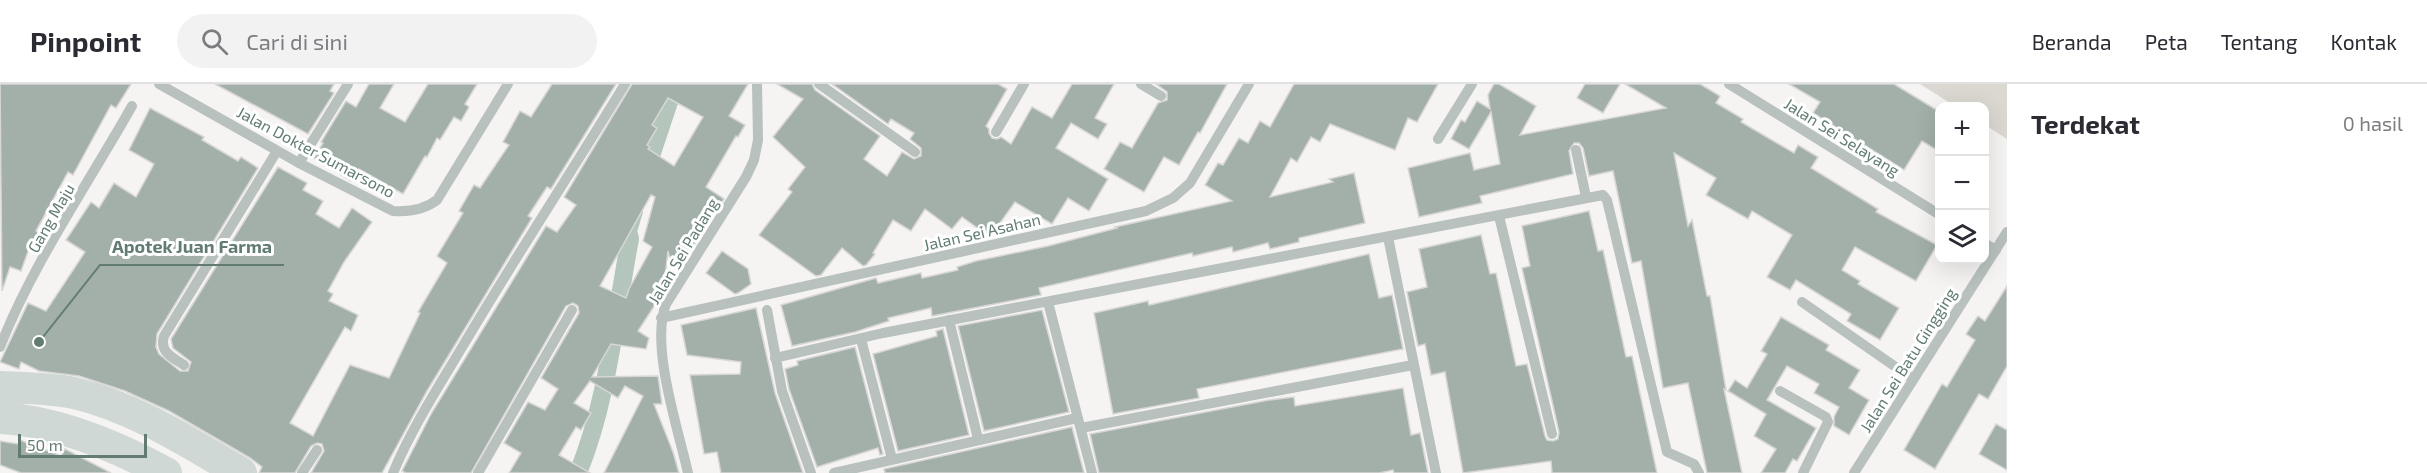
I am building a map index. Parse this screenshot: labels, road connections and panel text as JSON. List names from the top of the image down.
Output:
{
  "streets": {
    "street": [
      "Jalan Sei Selayang",
      "Jalan Dokter Sumarsono",
      "Gang Maju",
      "Jalan Sei Asahan",
      "Jalan Sei Padang",
      "Jalan Sei Batu Gingging"
    ]
  },
  "crossings": [
    ["Jalan Sei Asahan", "Jalan Sei Padang"]
  ],
  "places": ["Apotek Juan Farma"],
  "scale_bar": "50 m",
  "page": {
    "header": "Pinpoint",
    "search": "Cari di sini",
    "nav": [
      "Beranda",
      "Peta",
      "Tentang",
      "Kontak"
    ],
    "heading": ["Terdekat", "0 hasil"],
    "map_buttons": ["+", "−"],
    "scale": "50 m"
  }
}
